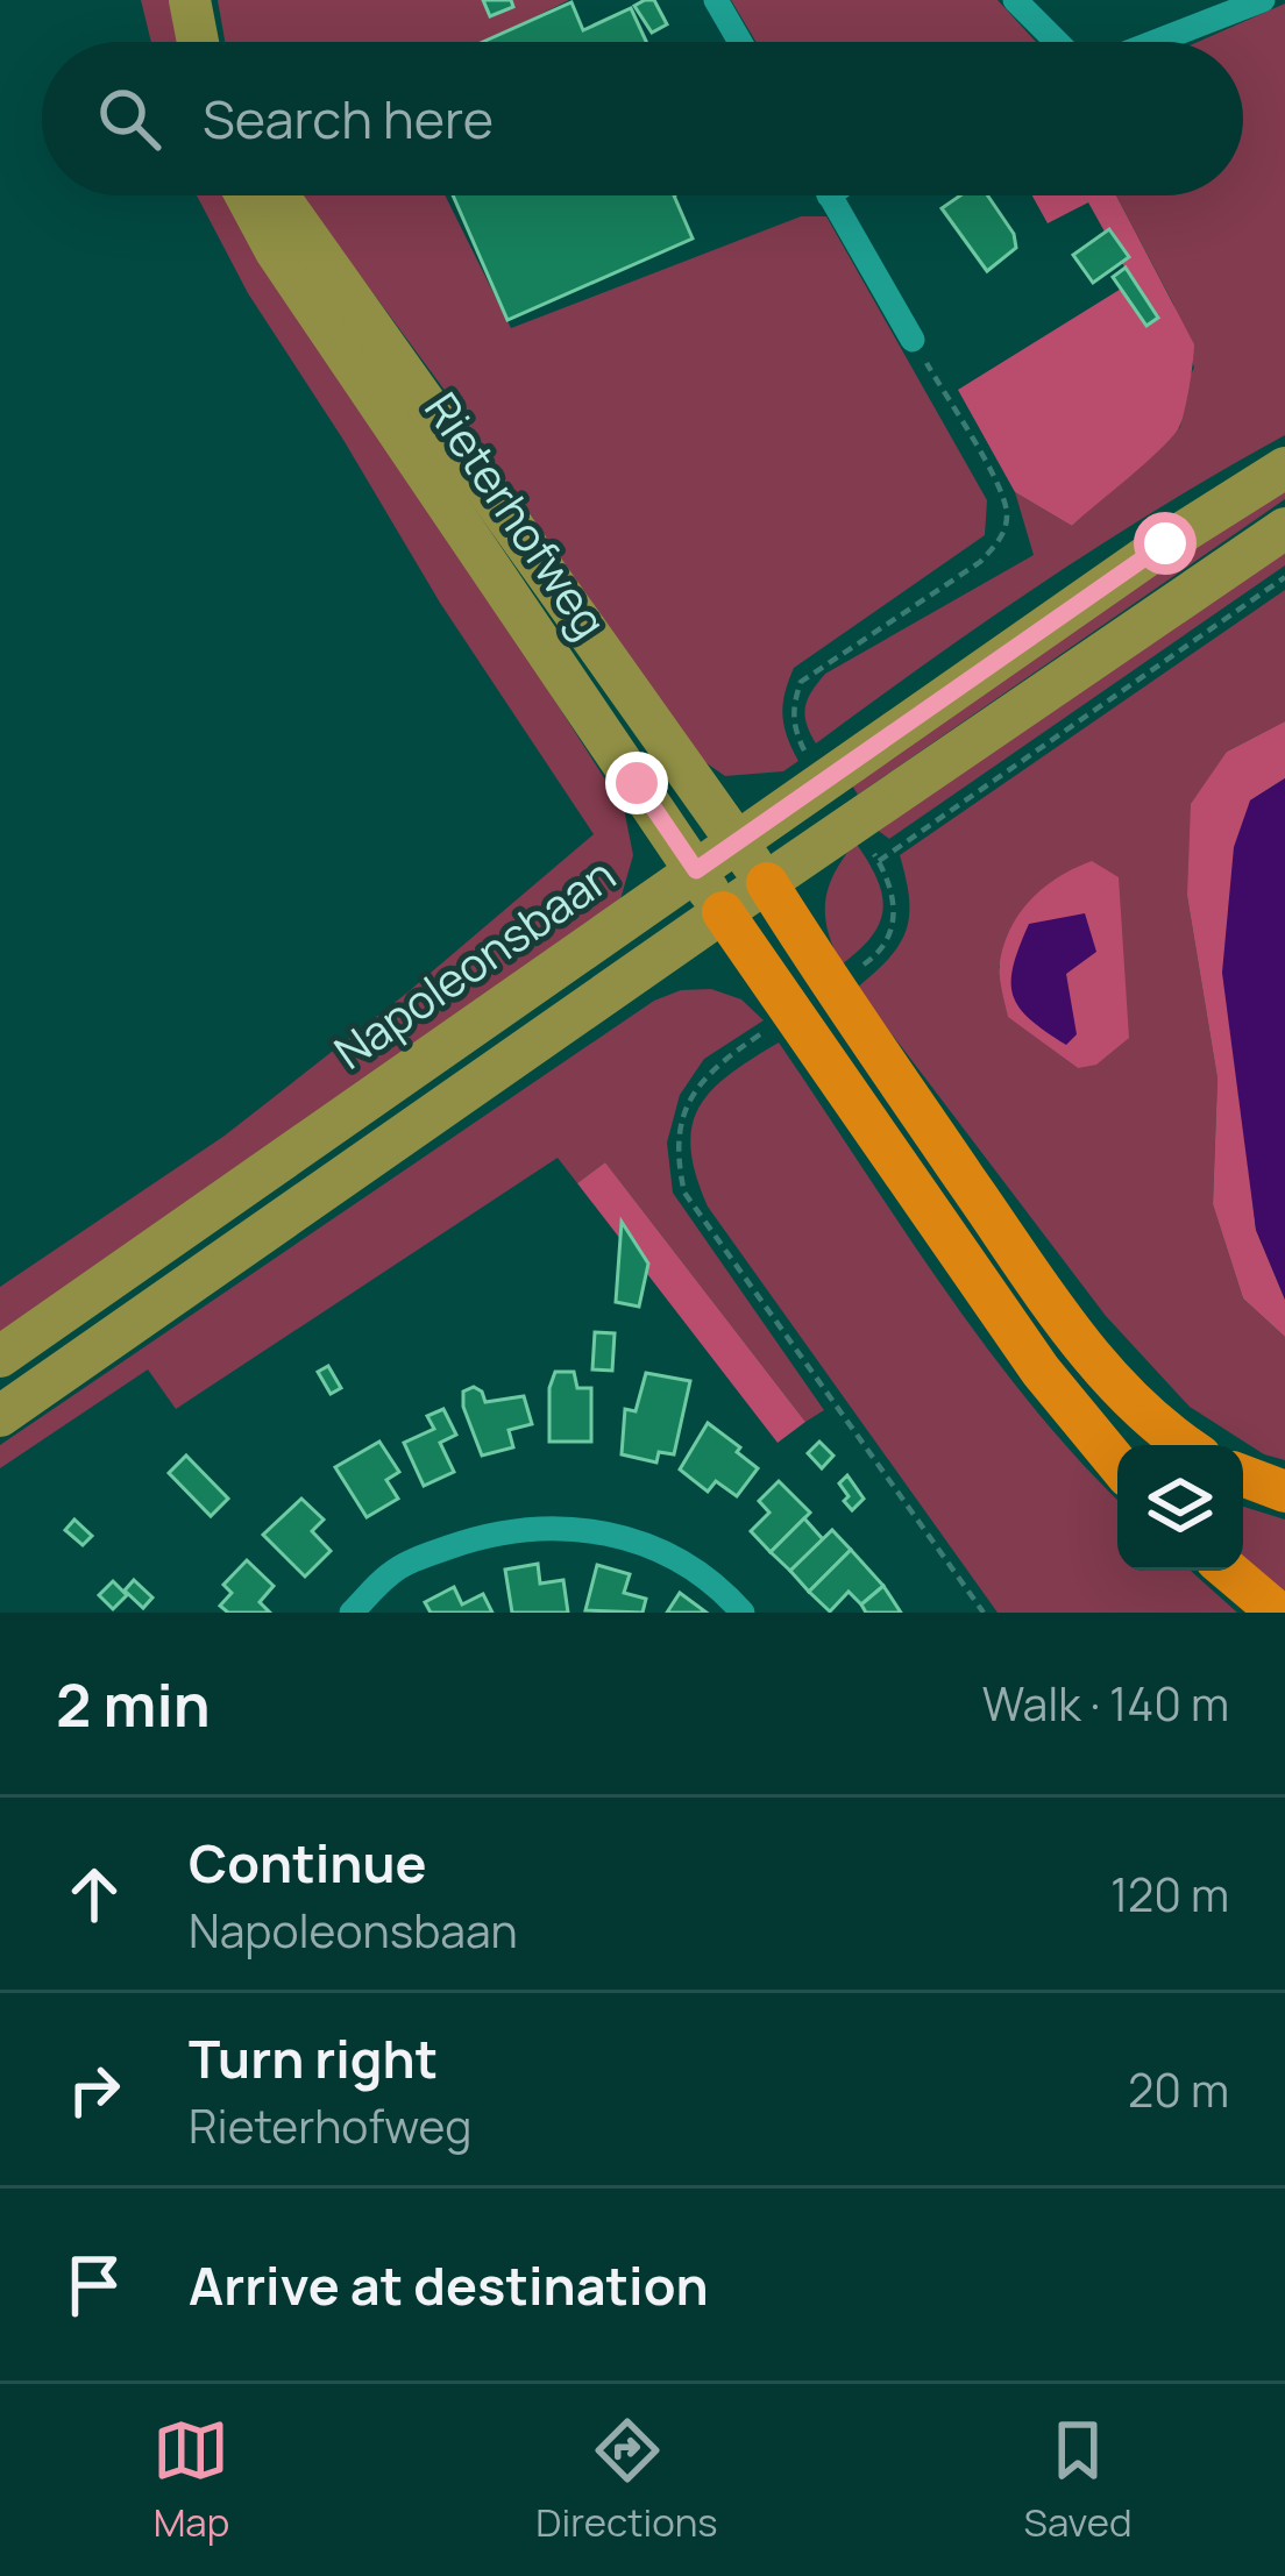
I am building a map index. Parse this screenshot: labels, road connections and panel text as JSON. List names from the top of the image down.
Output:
{
  "streets": {
    "main road": ["Rieterhofweg", "Napoleonsbaan"]
  },
  "crossings": [
    ["Rieterhofweg", "Napoleonsbaan"]
  ],
  "page": {
    "search": "Search here",
    "heading": ["2 min", "Walk · 140 m"],
    "list": [
      ["Continue", "Napoleonsbaan", "120 m"],
      ["Turn right", "Rieterhofweg", "20 m"],
      "Arrive at destination"
    ],
    "nav": ["Map", "Directions", "Saved"]
  }
}
